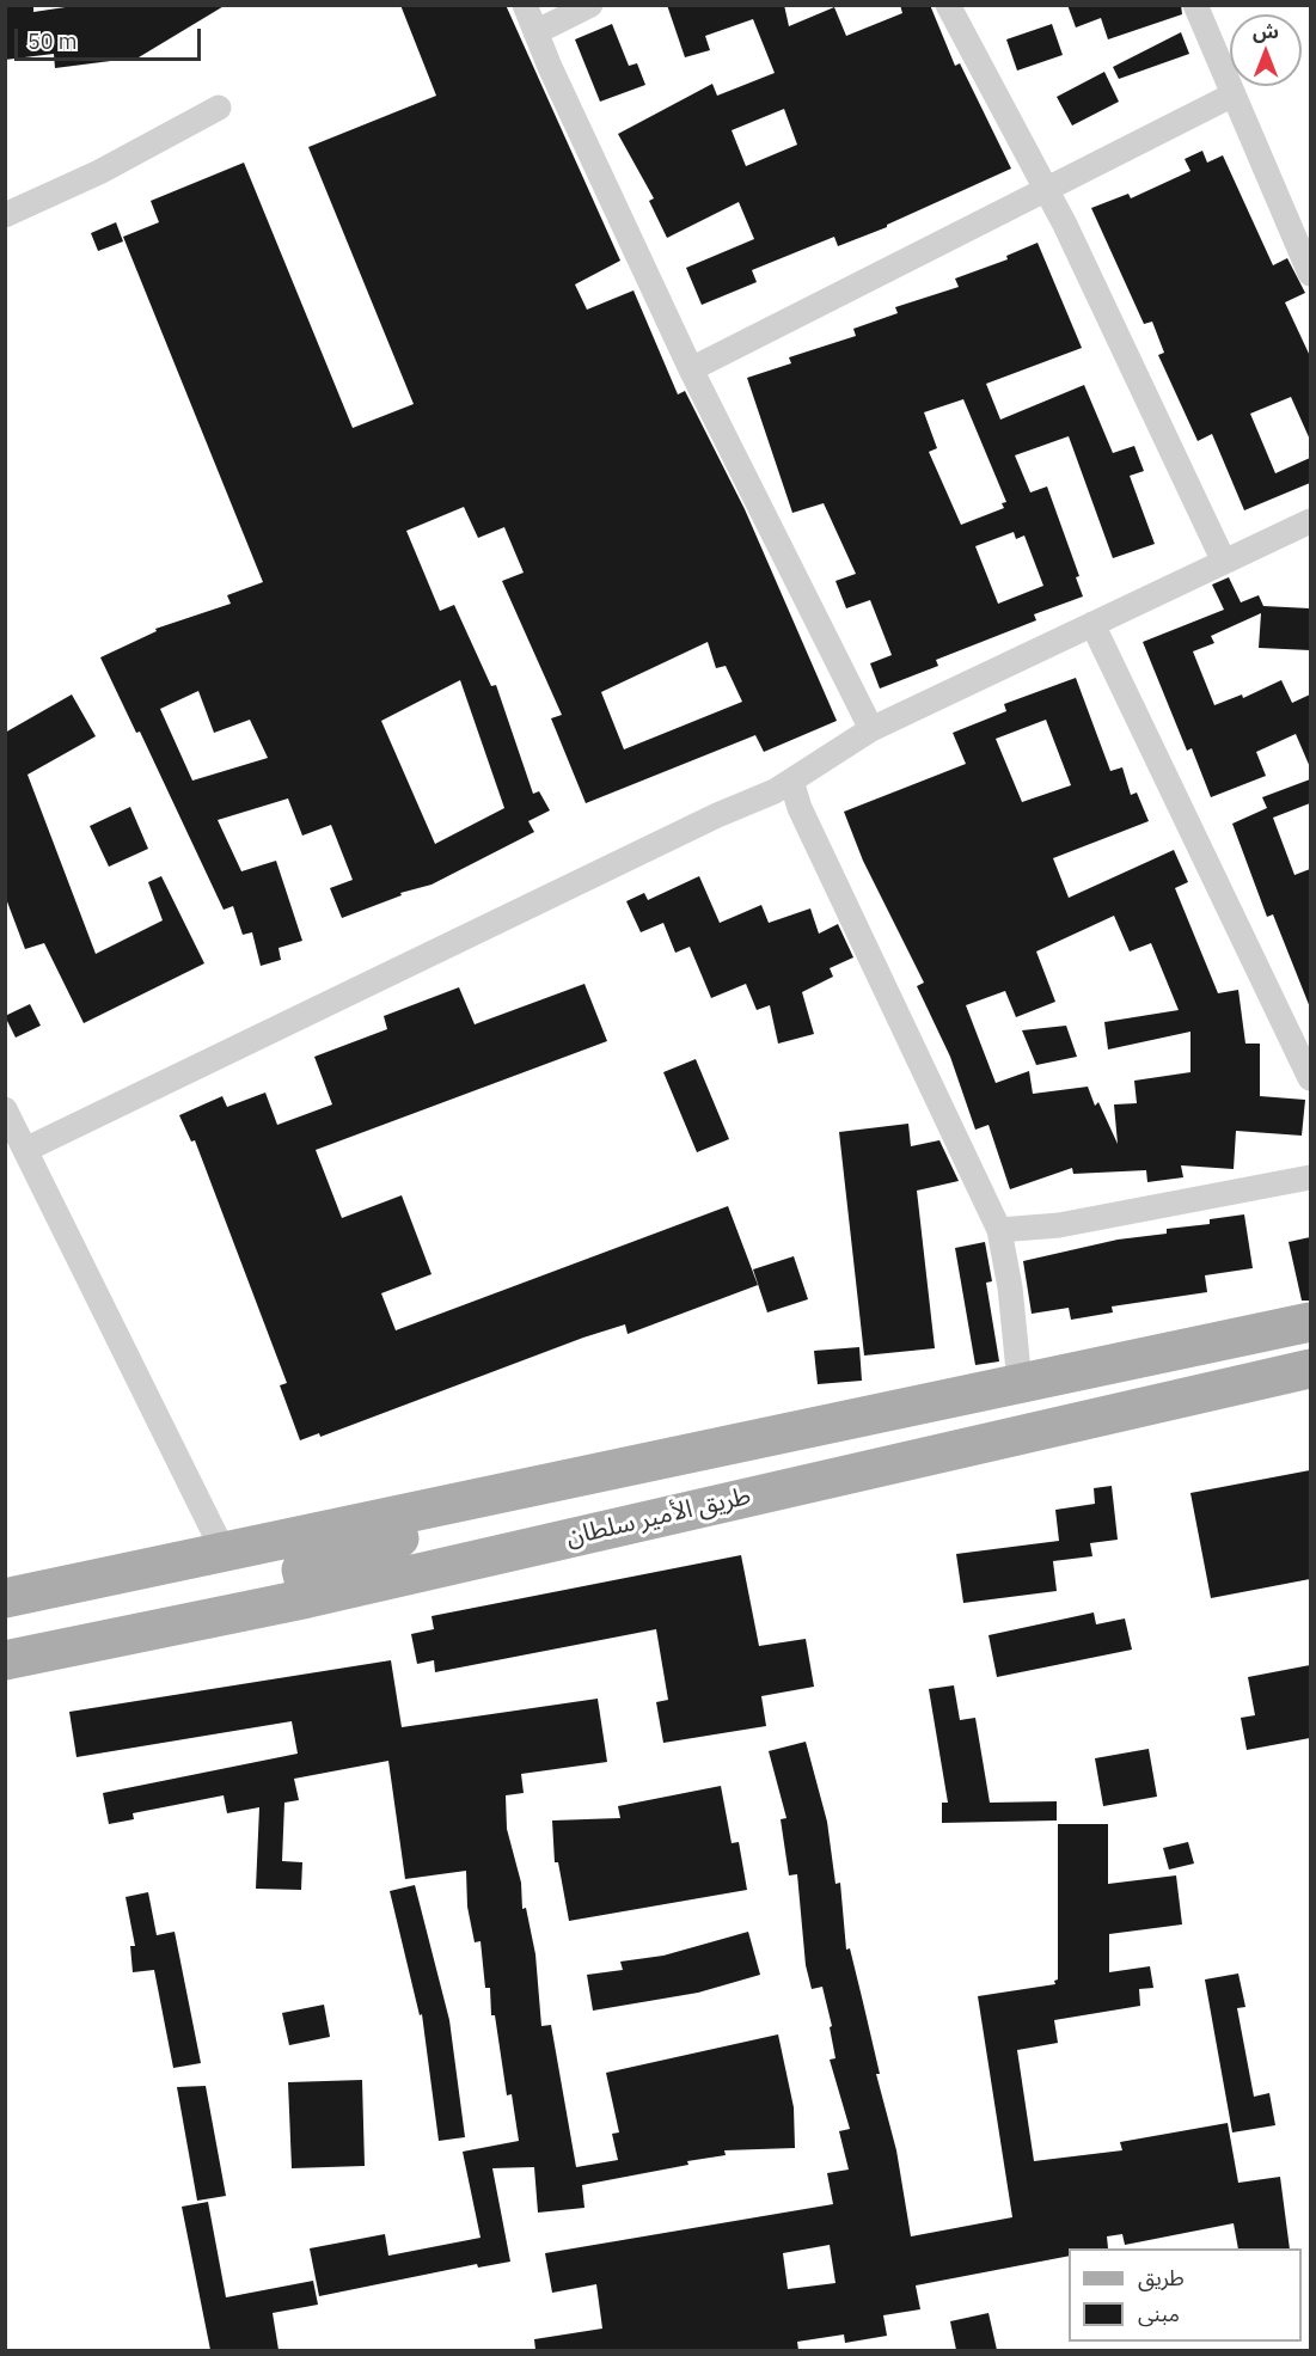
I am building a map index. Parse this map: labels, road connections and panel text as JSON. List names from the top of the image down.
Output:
{
  "streets": {
    "main road": ["طريق الأمير سلطان"]
  },
  "legend": ["طريق", "مبنى"],
  "scale_bar": "50 m",
  "north": "top"
}
